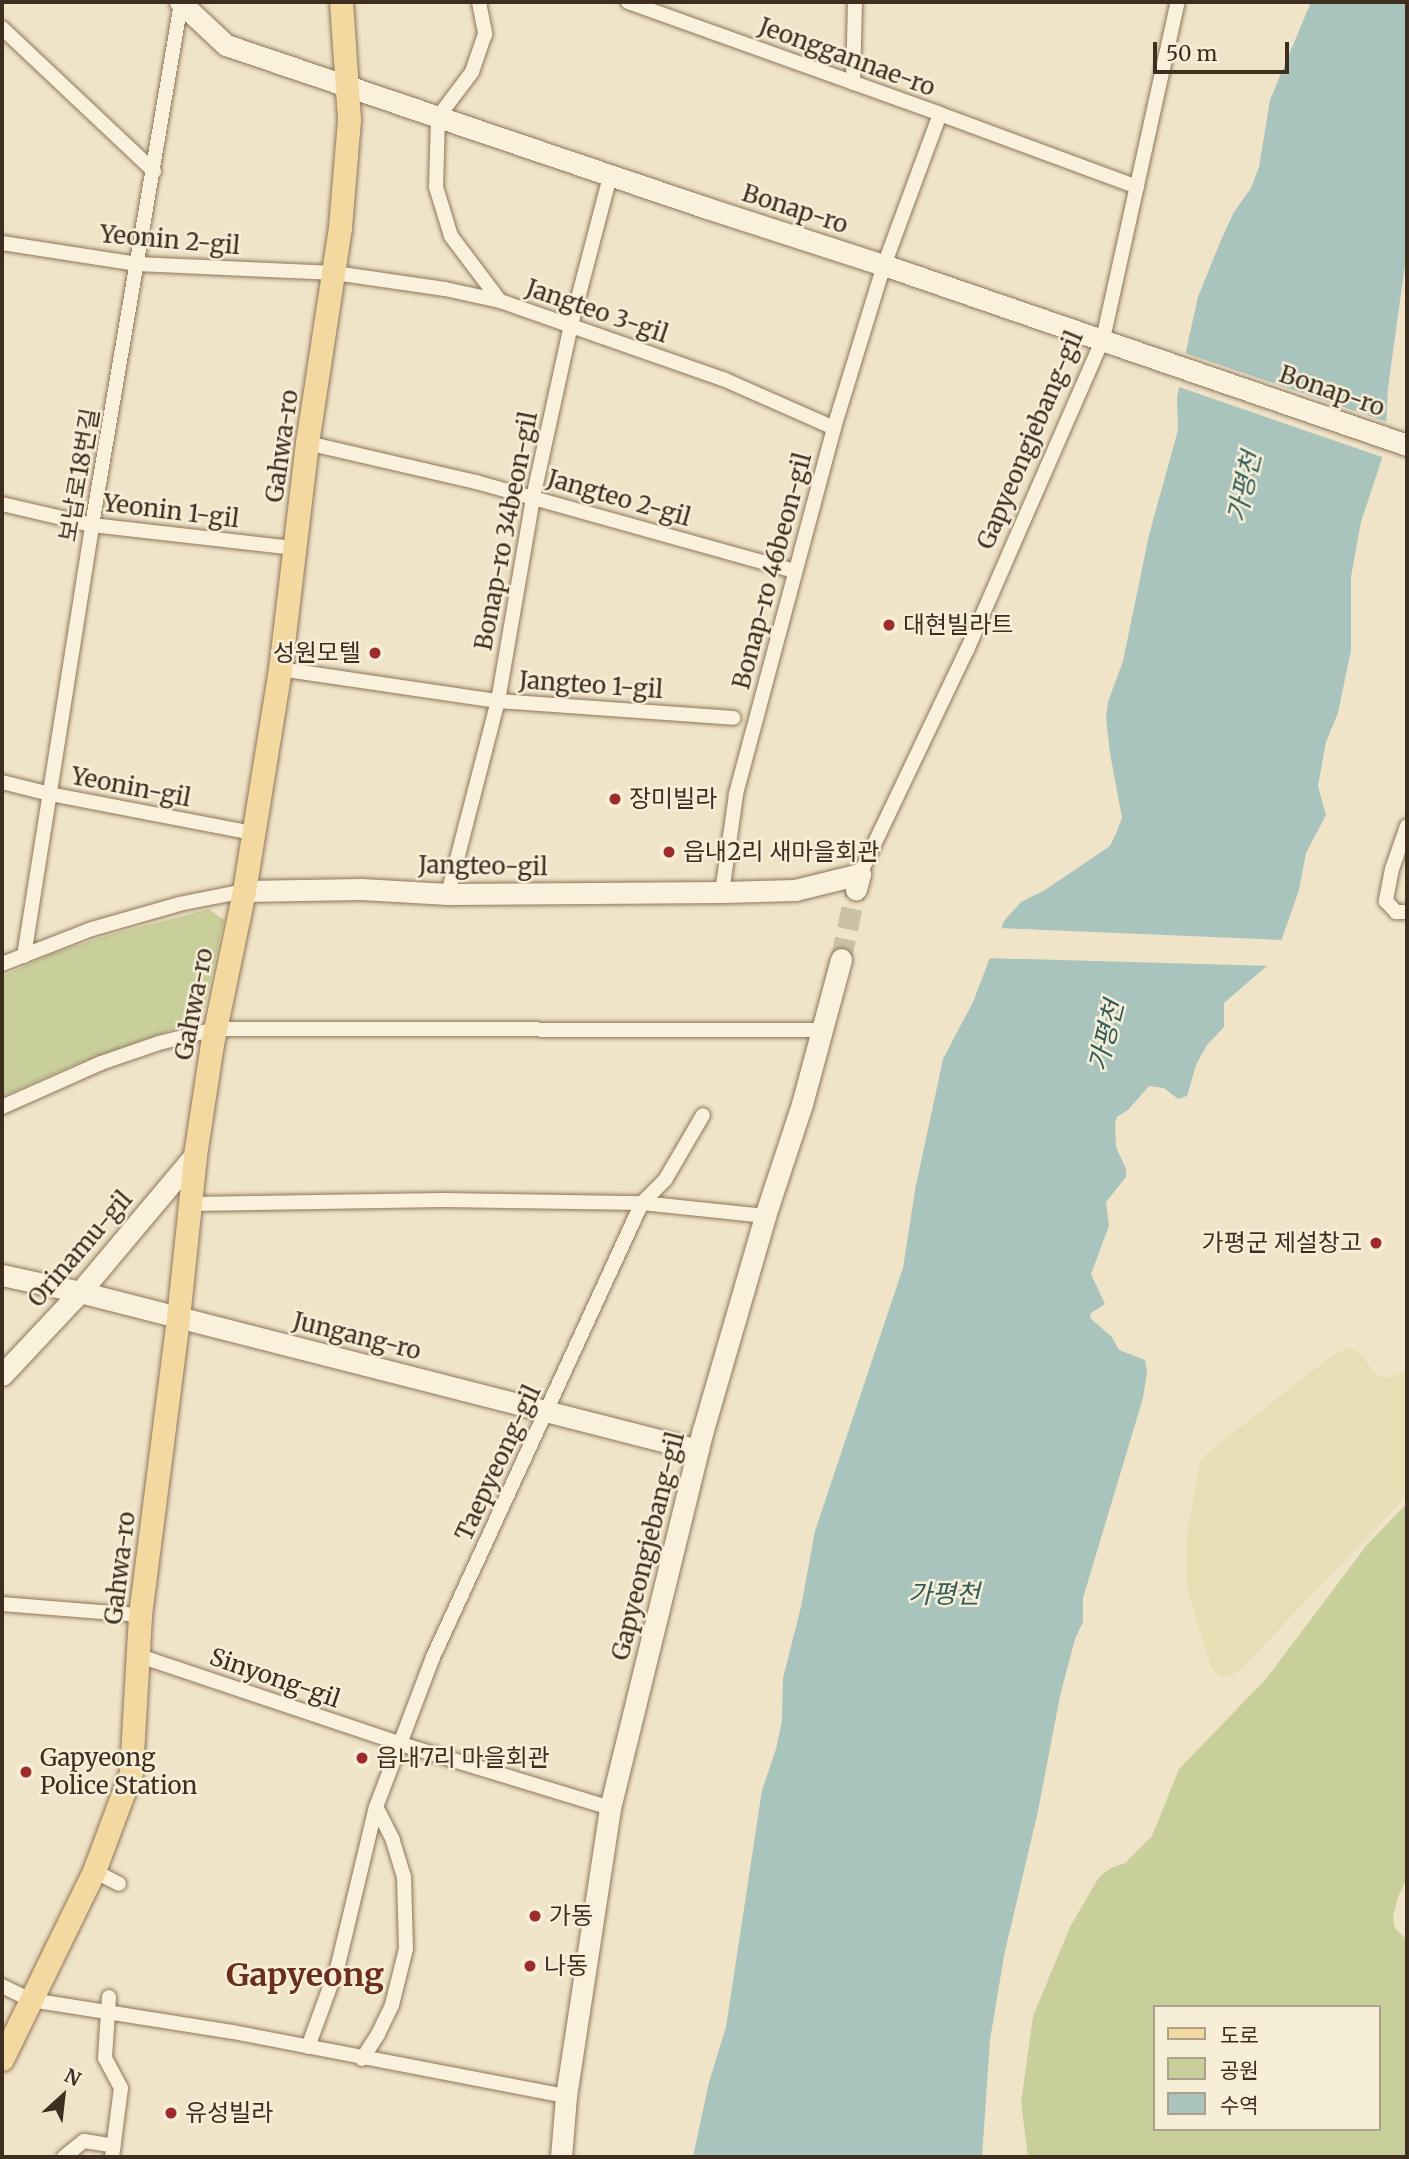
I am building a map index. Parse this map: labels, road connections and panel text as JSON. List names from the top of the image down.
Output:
{
  "streets": {
    "main road": ["Gahwa-ro"],
    "street": [
      "Jeonggannae-ro",
      "Bonap-ro",
      "Yeonin 2-gil",
      "Jangteo 3-gil",
      "Gapyeongjebang-gil",
      "보납로18번길",
      "Jangteo 2-gil",
      "Yeonin 1-gil",
      "Bonap-ro 34beon-gil",
      "Bonap-ro 46beon-gil",
      "Jangteo 1-gil",
      "Yeonin-gil",
      "Jangteo-gil",
      "Orinamu-gil",
      "Jungang-ro",
      "Taepyeong-gil",
      "Sinyong-gil"
    ]
  },
  "crossings": [
    ["Jeonggannae-ro", "Bonap-ro"],
    ["Jeonggannae-ro", "Bonap-ro 46beon-gil"],
    ["Bonap-ro", "Gapyeongjebang-gil"],
    ["Bonap-ro", "Gahwa-ro"],
    ["Bonap-ro", "보납로18번길"],
    ["Bonap-ro", "Bonap-ro 34beon-gil"],
    ["Bonap-ro", "Bonap-ro 46beon-gil"],
    ["Yeonin 2-gil", "Jangteo 3-gil"],
    ["Yeonin 2-gil", "Gahwa-ro"],
    ["Yeonin 2-gil", "보납로18번길"],
    ["Jangteo 3-gil", "Gahwa-ro"],
    ["Jangteo 3-gil", "Bonap-ro 34beon-gil"],
    ["Jangteo 3-gil", "Bonap-ro 46beon-gil"],
    ["Gapyeongjebang-gil", "Bonap-ro 46beon-gil"],
    ["Gapyeongjebang-gil", "Jangteo-gil"],
    ["Gapyeongjebang-gil", "Jungang-ro"],
    ["Gapyeongjebang-gil", "Sinyong-gil"],
    ["Gahwa-ro", "Jangteo 2-gil"],
    ["Gahwa-ro", "Yeonin 1-gil"],
    ["Gahwa-ro", "Jangteo 1-gil"],
    ["Gahwa-ro", "Yeonin-gil"],
    ["Gahwa-ro", "Jangteo-gil"],
    ["Gahwa-ro", "Orinamu-gil"],
    ["Gahwa-ro", "Jungang-ro"],
    ["Gahwa-ro", "Sinyong-gil"],
    ["보납로18번길", "Yeonin 1-gil"],
    ["보납로18번길", "Yeonin-gil"],
    ["Jangteo 2-gil", "Bonap-ro 34beon-gil"],
    ["Jangteo 2-gil", "Bonap-ro 46beon-gil"],
    ["Bonap-ro 34beon-gil", "Jangteo 1-gil"],
    ["Bonap-ro 34beon-gil", "Jangteo-gil"],
    ["Bonap-ro 46beon-gil", "Jangteo-gil"],
    ["Orinamu-gil", "Jungang-ro"],
    ["Jungang-ro", "Taepyeong-gil"],
    ["Taepyeong-gil", "Sinyong-gil"]
  ],
  "districts": ["Gapyeong"],
  "water": ["가평천"],
  "places": [
    "대현빌라트",
    "성원모텔",
    "장미빌라",
    "읍내2리 새마을회관",
    "가평군 제설창고",
    "읍내7리 마을회관",
    "Gapyeong Police Station",
    "가동",
    "나동",
    "유성빌라"
  ],
  "legend": ["도로", "공원", "수역"],
  "scale_bar": "50 m",
  "north": "top right"
}
